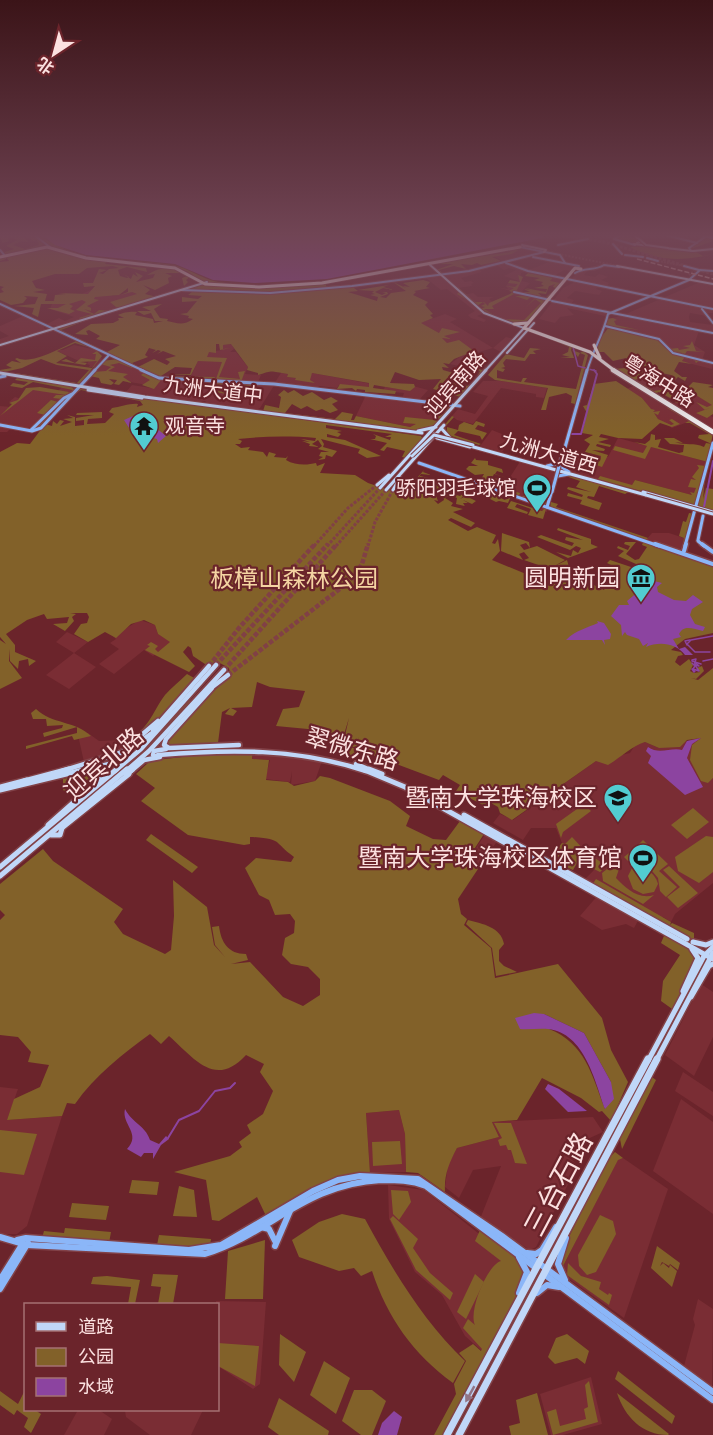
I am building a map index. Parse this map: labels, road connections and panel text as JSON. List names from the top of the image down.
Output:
{
  "streets": {
    "highway": ["粤海中路"],
    "main road": [
      "迎宾南路",
      "九洲大道中",
      "九洲大道西",
      "翠微东路",
      "迎宾北路",
      "三台石路"
    ]
  },
  "crossings": [
    ["翠微东路", "三台石路"]
  ],
  "parks": ["板樟山森林公园"],
  "places": {
    "temple": ["观音寺"],
    "sports": ["骄阳羽毛球馆", "暨南大学珠海校区体育馆"],
    "museum": ["圆明新园"],
    "school or university": ["暨南大学珠海校区"]
  },
  "legend": ["道路", "公园", "水域"],
  "north": "bottom left"
}
